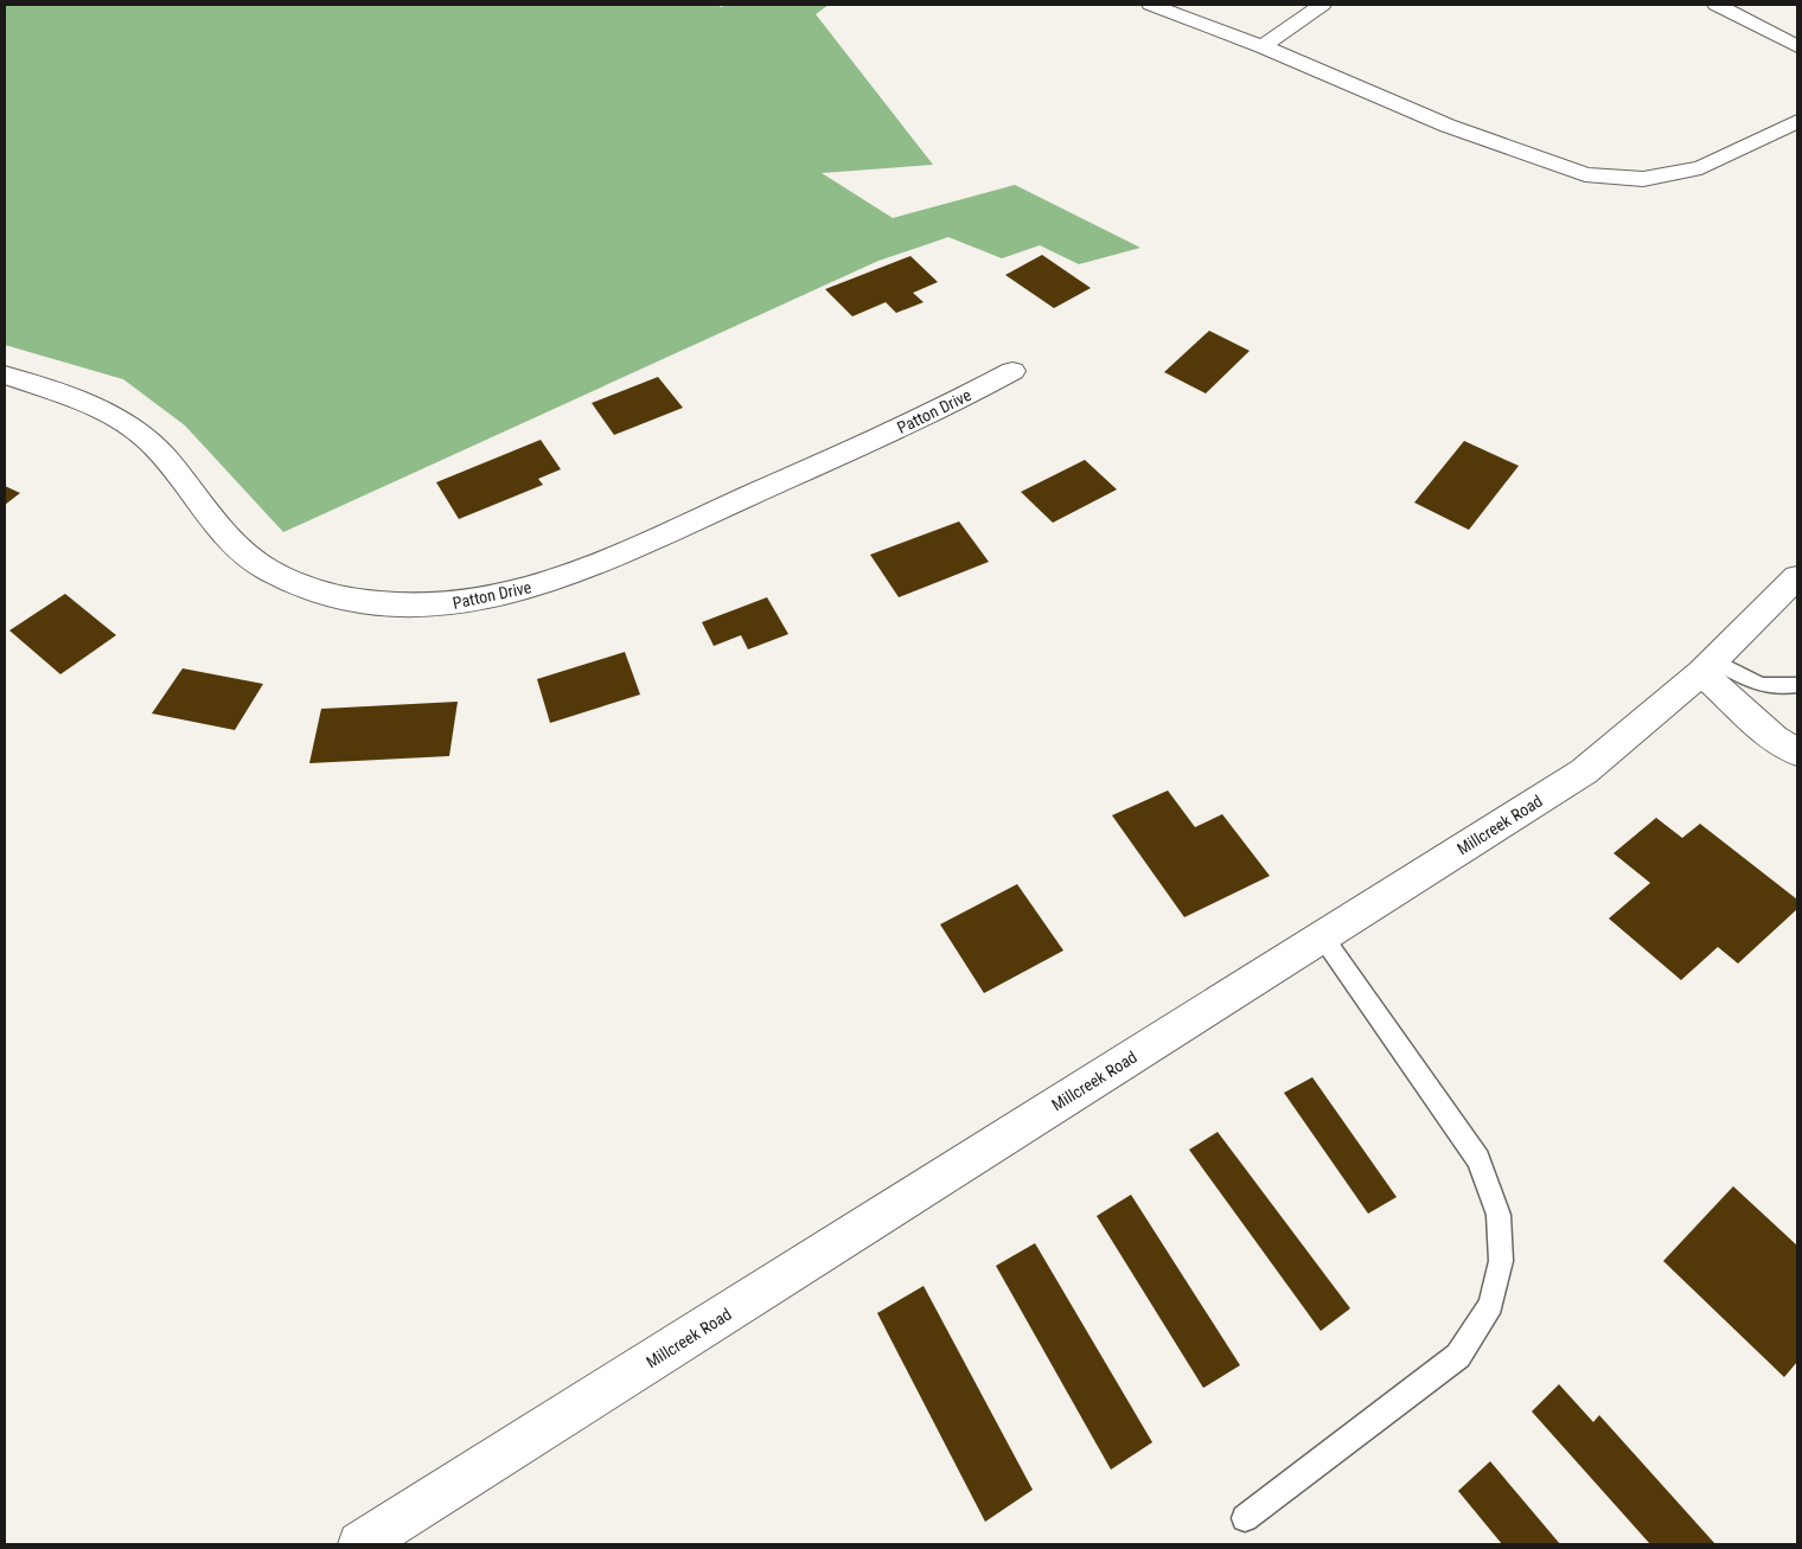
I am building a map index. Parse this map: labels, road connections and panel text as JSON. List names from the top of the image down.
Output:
{
  "streets": {
    "street": ["Patton Drive", "Millcreek Road"]
  }
}
